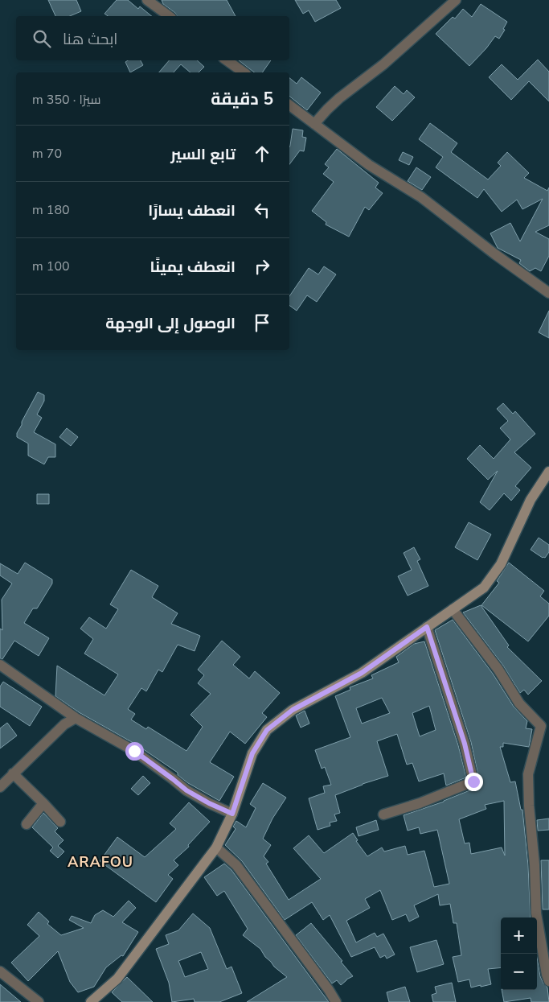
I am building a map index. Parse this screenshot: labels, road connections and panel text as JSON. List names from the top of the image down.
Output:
{
  "districts": ["ARAFOU"],
  "page": {
    "search": "ابحث هنا",
    "heading": ["5 دقيقة", "سيرًا · 350 m"],
    "list": [
      ["تابع السير", "70 m"],
      ["انعطف يسارًا", "180 m"],
      ["انعطف يمينًا", "100 m"],
      "الوصول إلى الوجهة"
    ],
    "map_buttons": ["+", "−"]
  }
}
